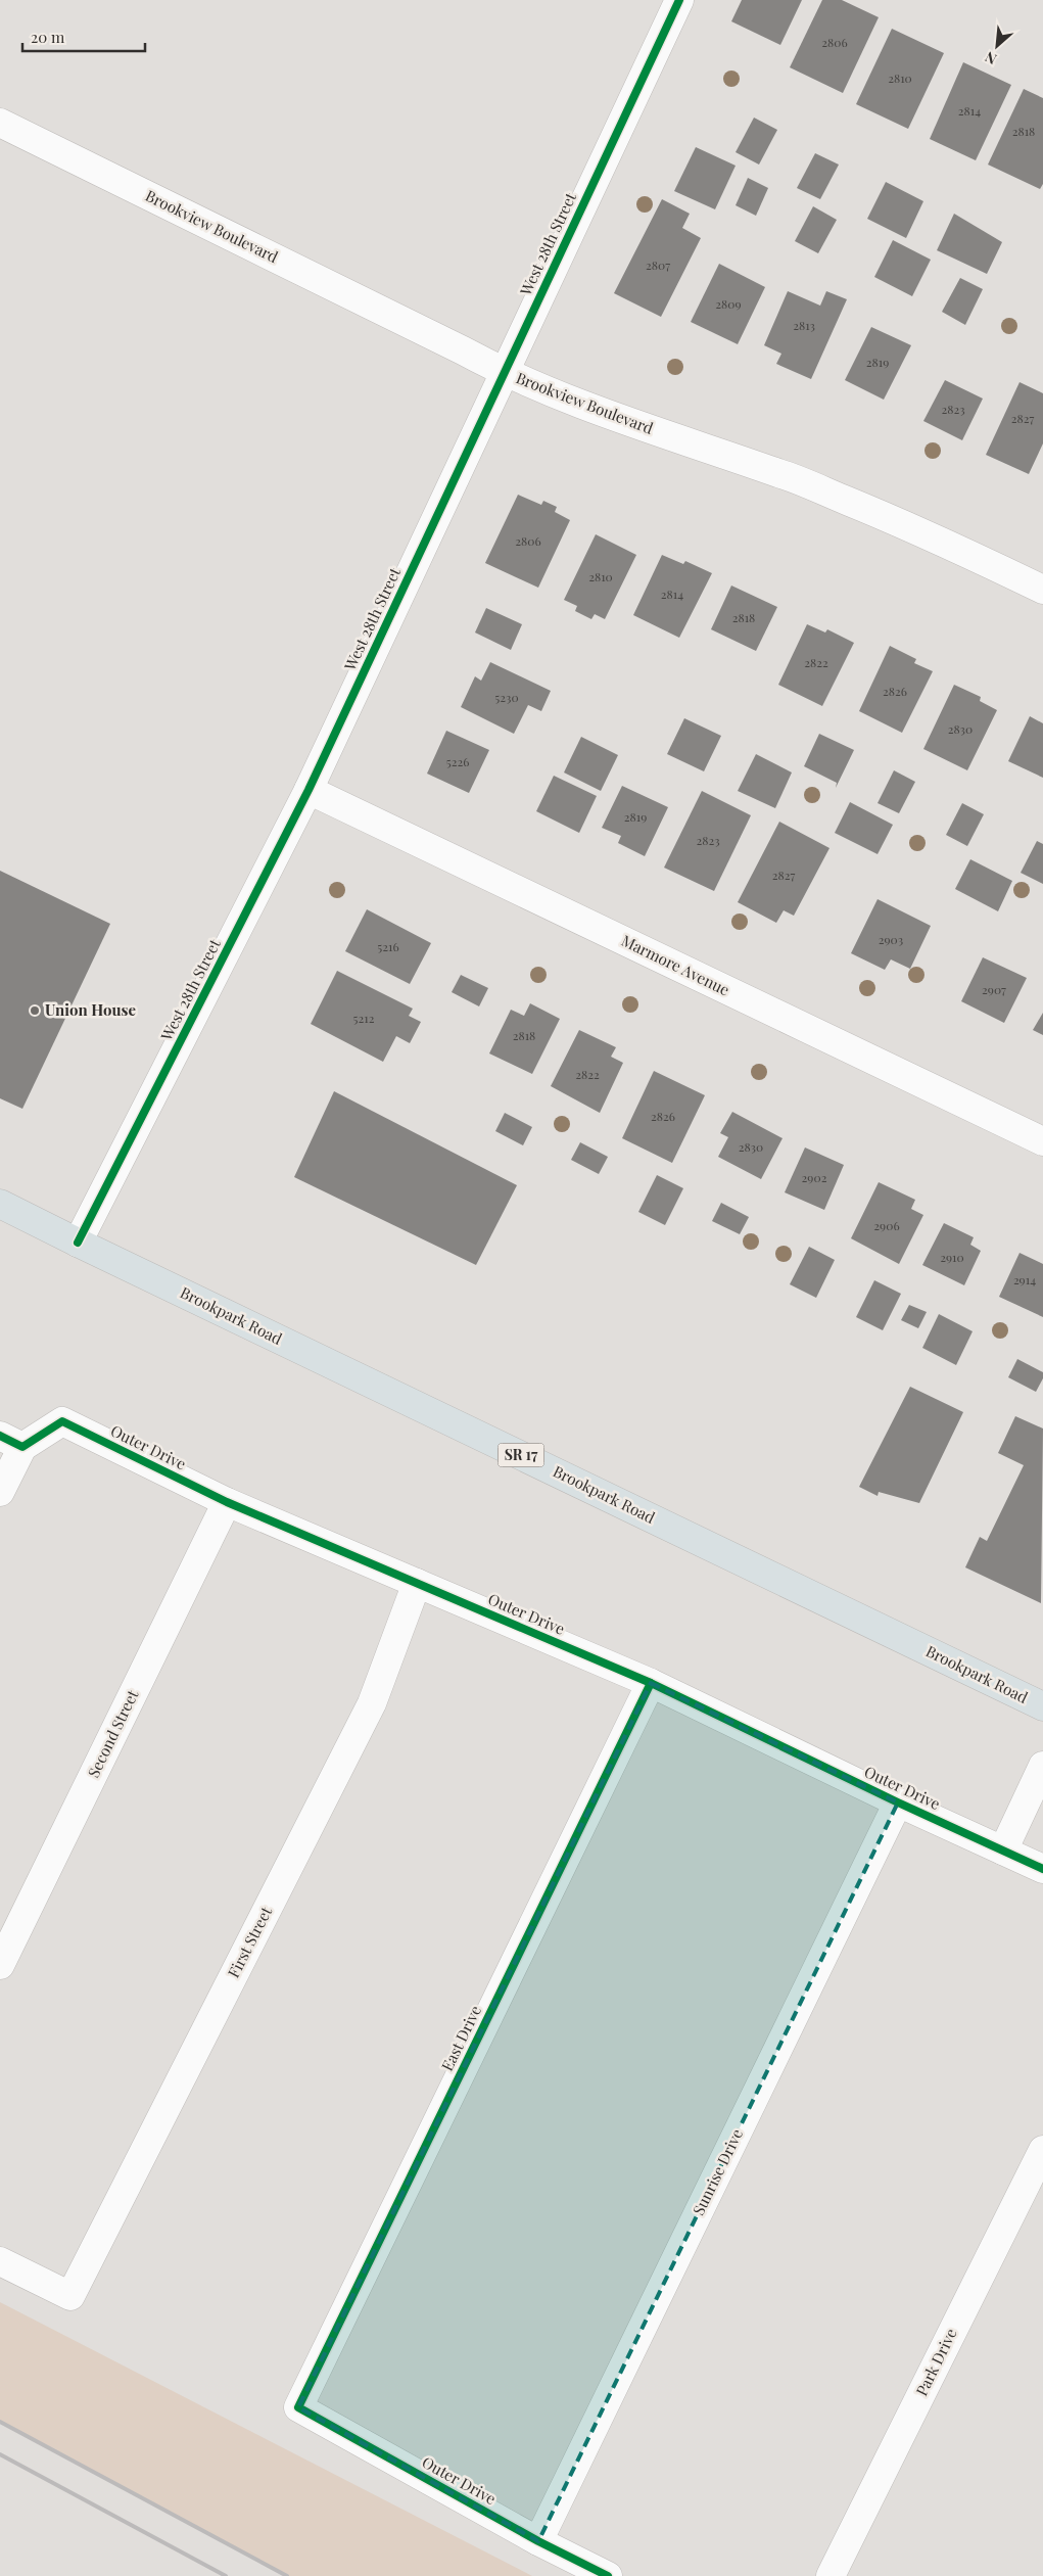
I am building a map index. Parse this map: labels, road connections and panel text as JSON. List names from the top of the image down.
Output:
{
  "streets": {
    "main road": ["Brookpark Road", "SR 17"],
    "street": [
      "Brookview Boulevard",
      "West 28th Street",
      "Marmore Avenue",
      "Outer Drive",
      "Second Street",
      "First Street",
      "East Drive",
      "Sunrise Drive",
      "Park Drive"
    ]
  },
  "crossings": [
    ["Brookview Boulevard", "West 28th Street"],
    ["West 28th Street", "Marmore Avenue"],
    ["West 28th Street", "Brookpark Road"],
    ["Outer Drive", "Second Street"],
    ["Outer Drive", "First Street"],
    ["Outer Drive", "East Drive"],
    ["Outer Drive", "Sunrise Drive"]
  ],
  "places": ["Union House"],
  "house_numbers": [
    "2806",
    "2810",
    "2814",
    "2818",
    "2807",
    "2809",
    "2813",
    "2819",
    "2823",
    "2827",
    "2806",
    "2810",
    "2814",
    "2818",
    "2822",
    "2826",
    "5230",
    "2830",
    "5226",
    "2819",
    "2823",
    "2827",
    "2903",
    "5216",
    "2907",
    "5212",
    "2818",
    "2822",
    "2826",
    "2830",
    "2902",
    "2906",
    "2910",
    "2914"
  ],
  "scale_bar": "20 m",
  "north": "bottom left"
}
